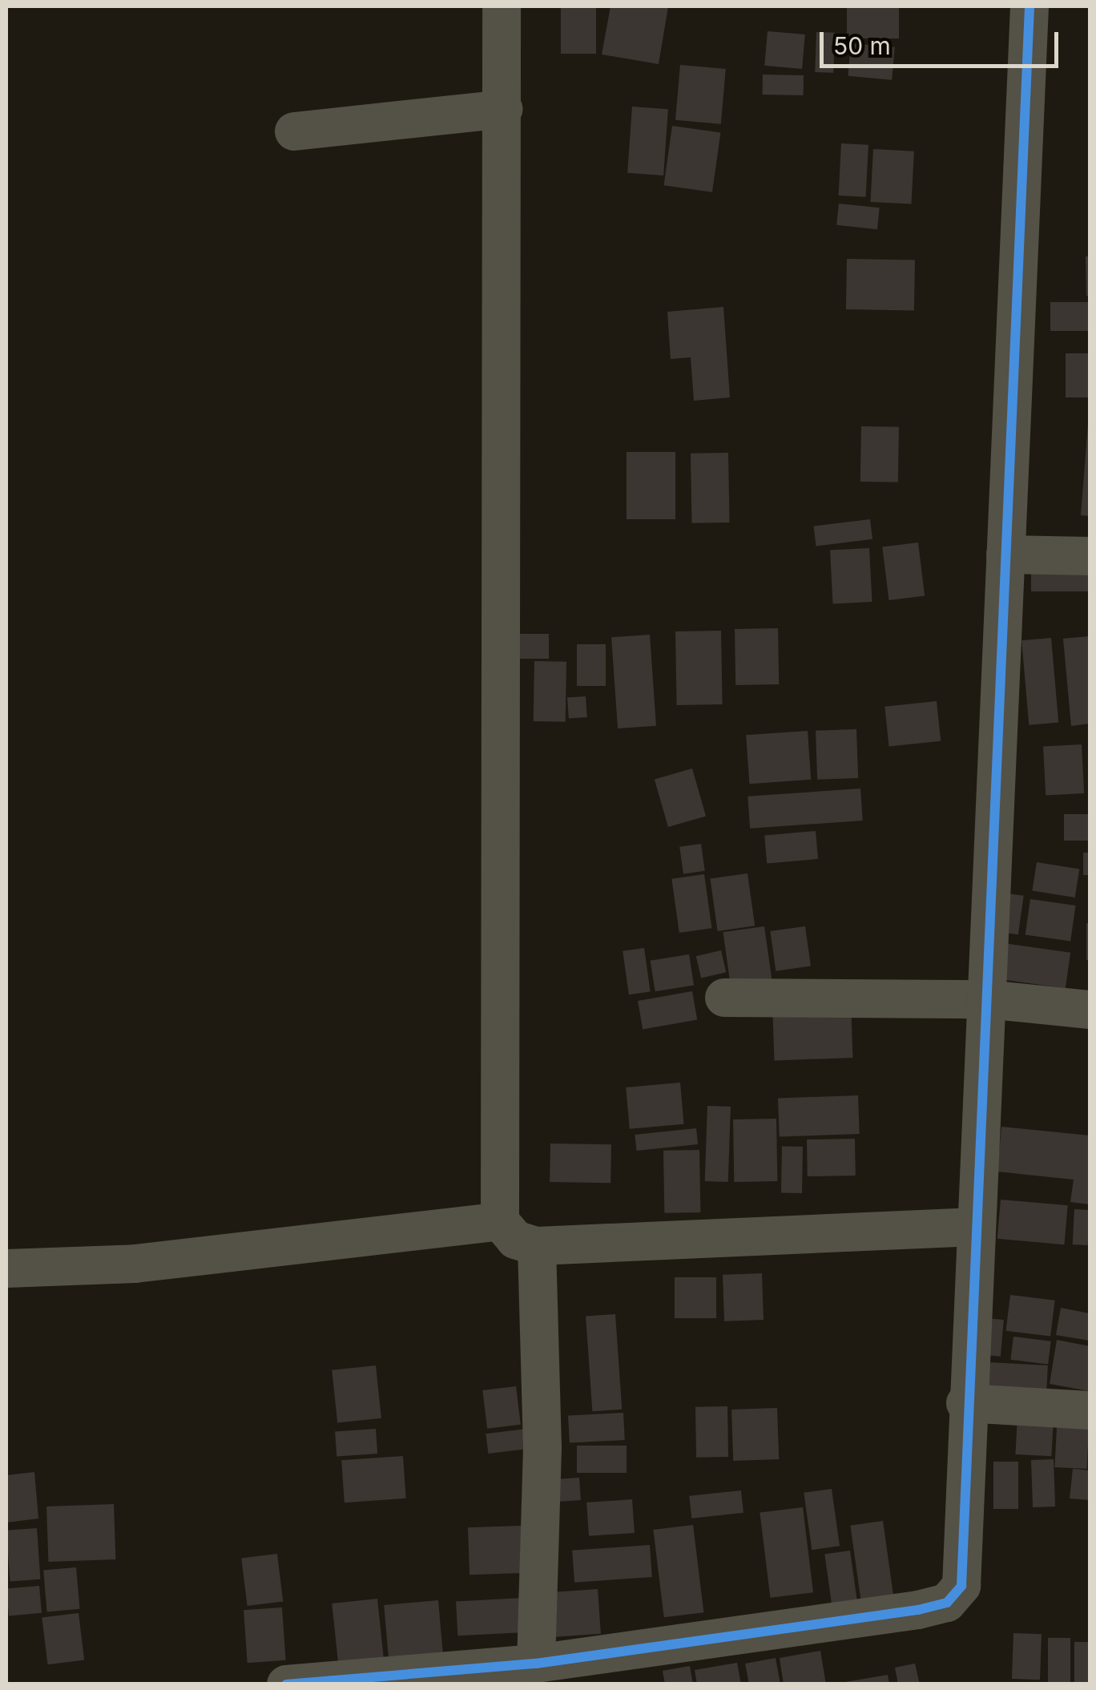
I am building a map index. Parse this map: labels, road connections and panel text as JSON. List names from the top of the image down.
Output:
{
  "scale_bar": "50 m"
}
